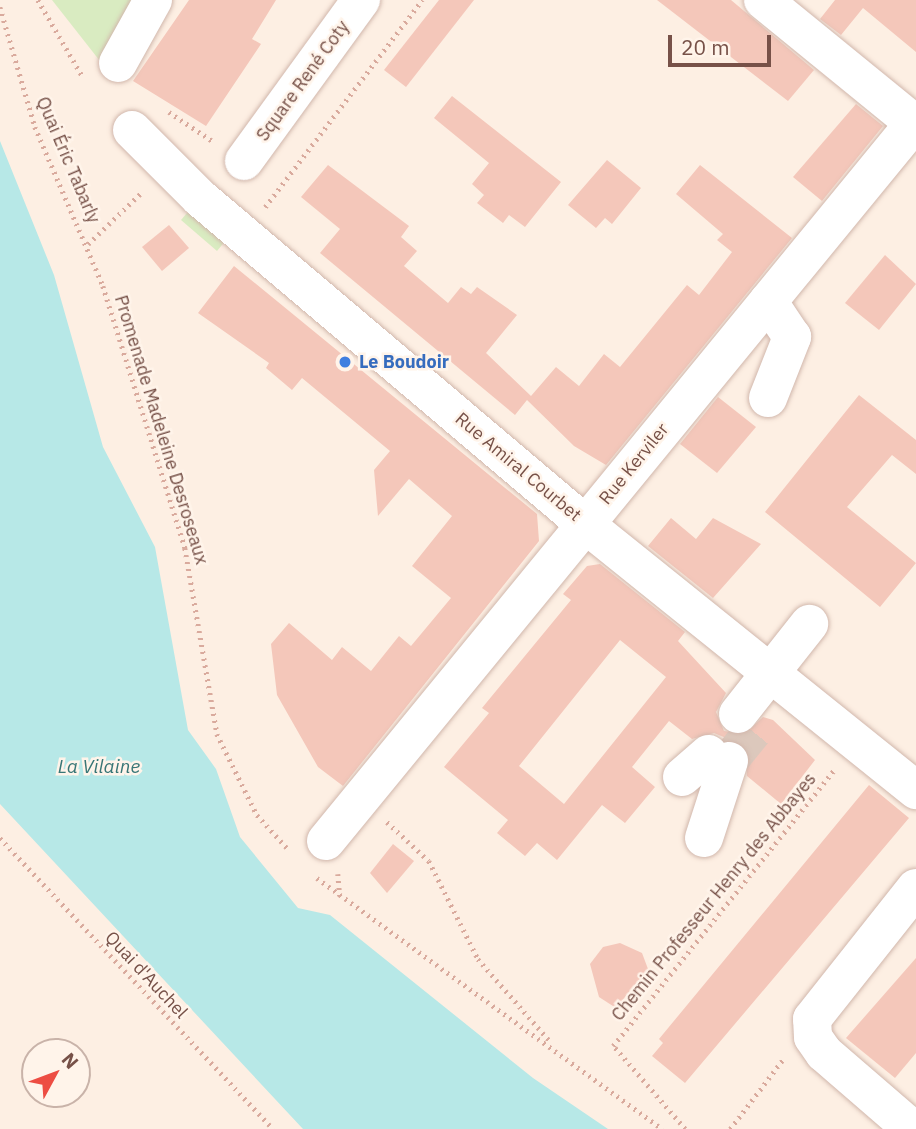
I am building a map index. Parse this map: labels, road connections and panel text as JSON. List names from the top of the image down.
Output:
{
  "streets": {
    "street": ["Square René Coty", "Rue Kerviler", "Rue Amiral Courbet"],
    "path": [
      "Quai Éric Tabarly",
      "Promenade Madeleine Desroseaux",
      "Chemin Professeur Henry des Abbayes",
      "Quai d'Auchel"
    ]
  },
  "crossings": [
    ["Quai Éric Tabarly", "Promenade Madeleine Desroseaux"],
    ["Promenade Madeleine Desroseaux", "Rue Kerviler"],
    ["Rue Kerviler", "Rue Amiral Courbet"],
    ["Rue Amiral Courbet", "Chemin Professeur Henry des Abbayes"]
  ],
  "water": ["La Vilaine"],
  "places": ["Le Boudoir"],
  "scale_bar": "20 m",
  "north": "top right"
}
